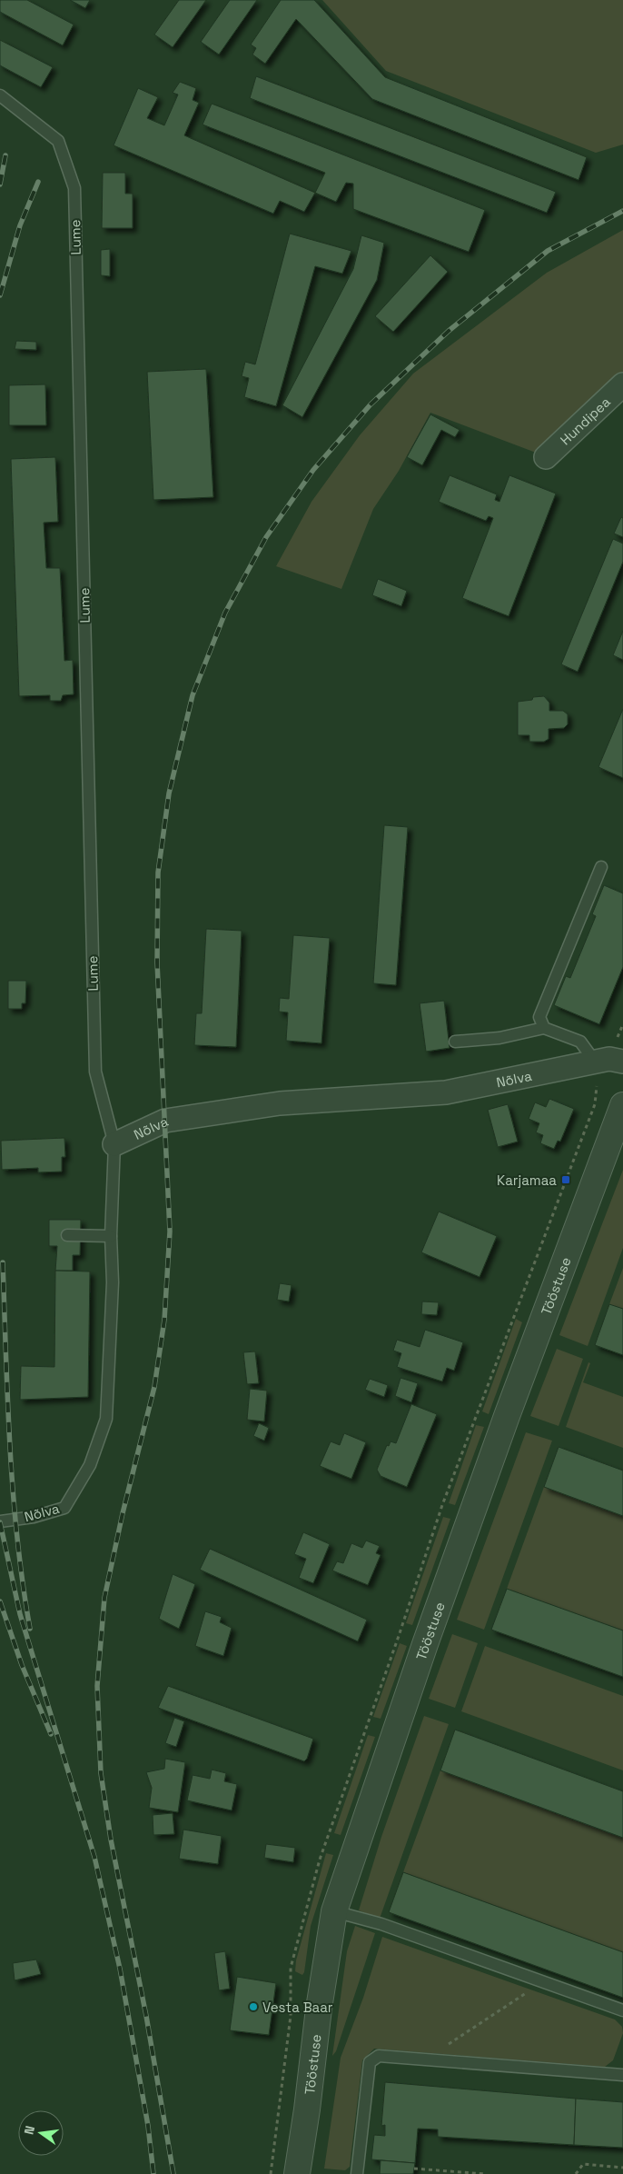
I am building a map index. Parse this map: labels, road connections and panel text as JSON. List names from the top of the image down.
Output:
{
  "streets": {
    "street": ["Hundipea", "Nõlva", "Tööstuse"],
    "lane": ["Lume"]
  },
  "crossings": [
    ["Lume", "Nõlva"]
  ],
  "places": {
    "transit": ["Karjamaa"],
    "other": ["Vesta Baar"]
  },
  "north": "left"
}
